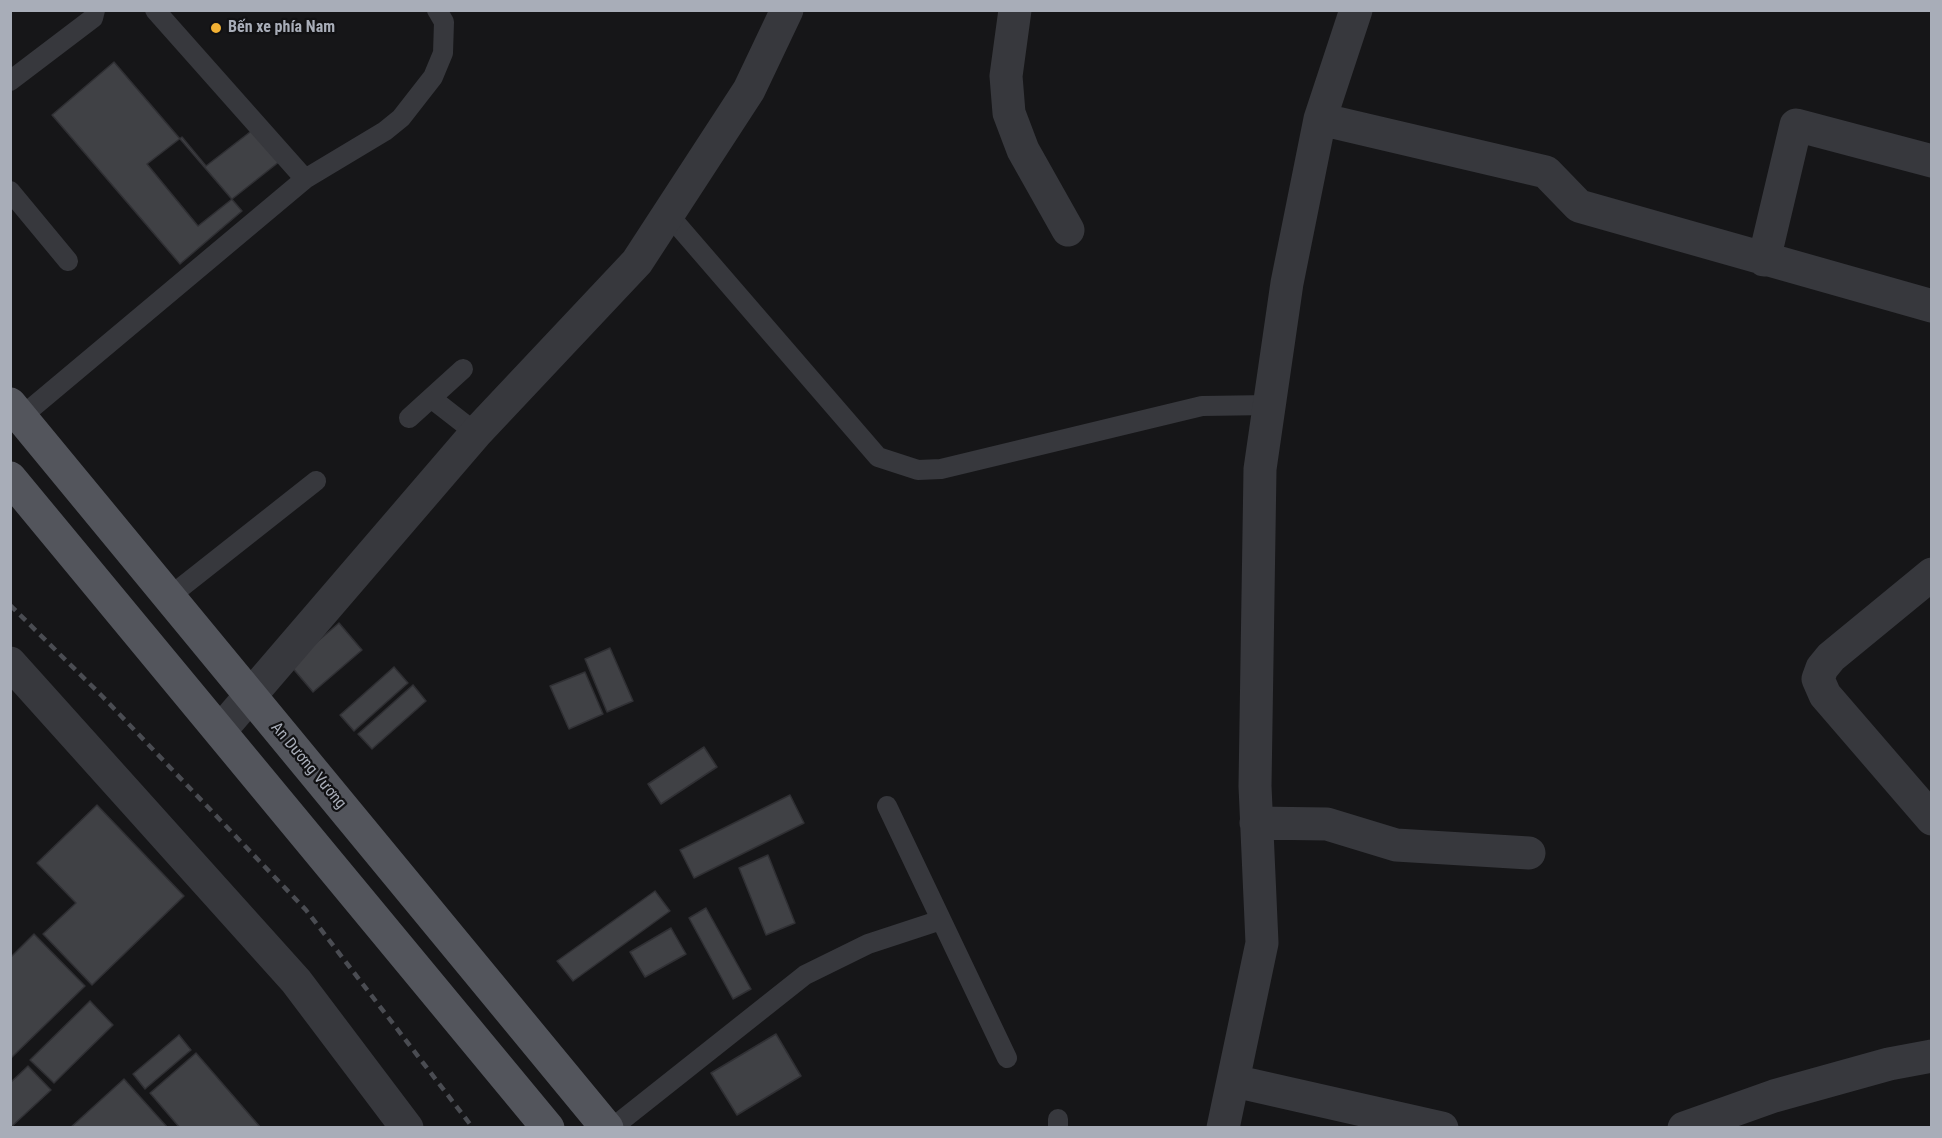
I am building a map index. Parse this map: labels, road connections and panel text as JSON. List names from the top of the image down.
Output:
{
  "streets": {
    "main road": ["An Dương Vương"]
  },
  "places": ["Bến xe phía Nam"]
}
